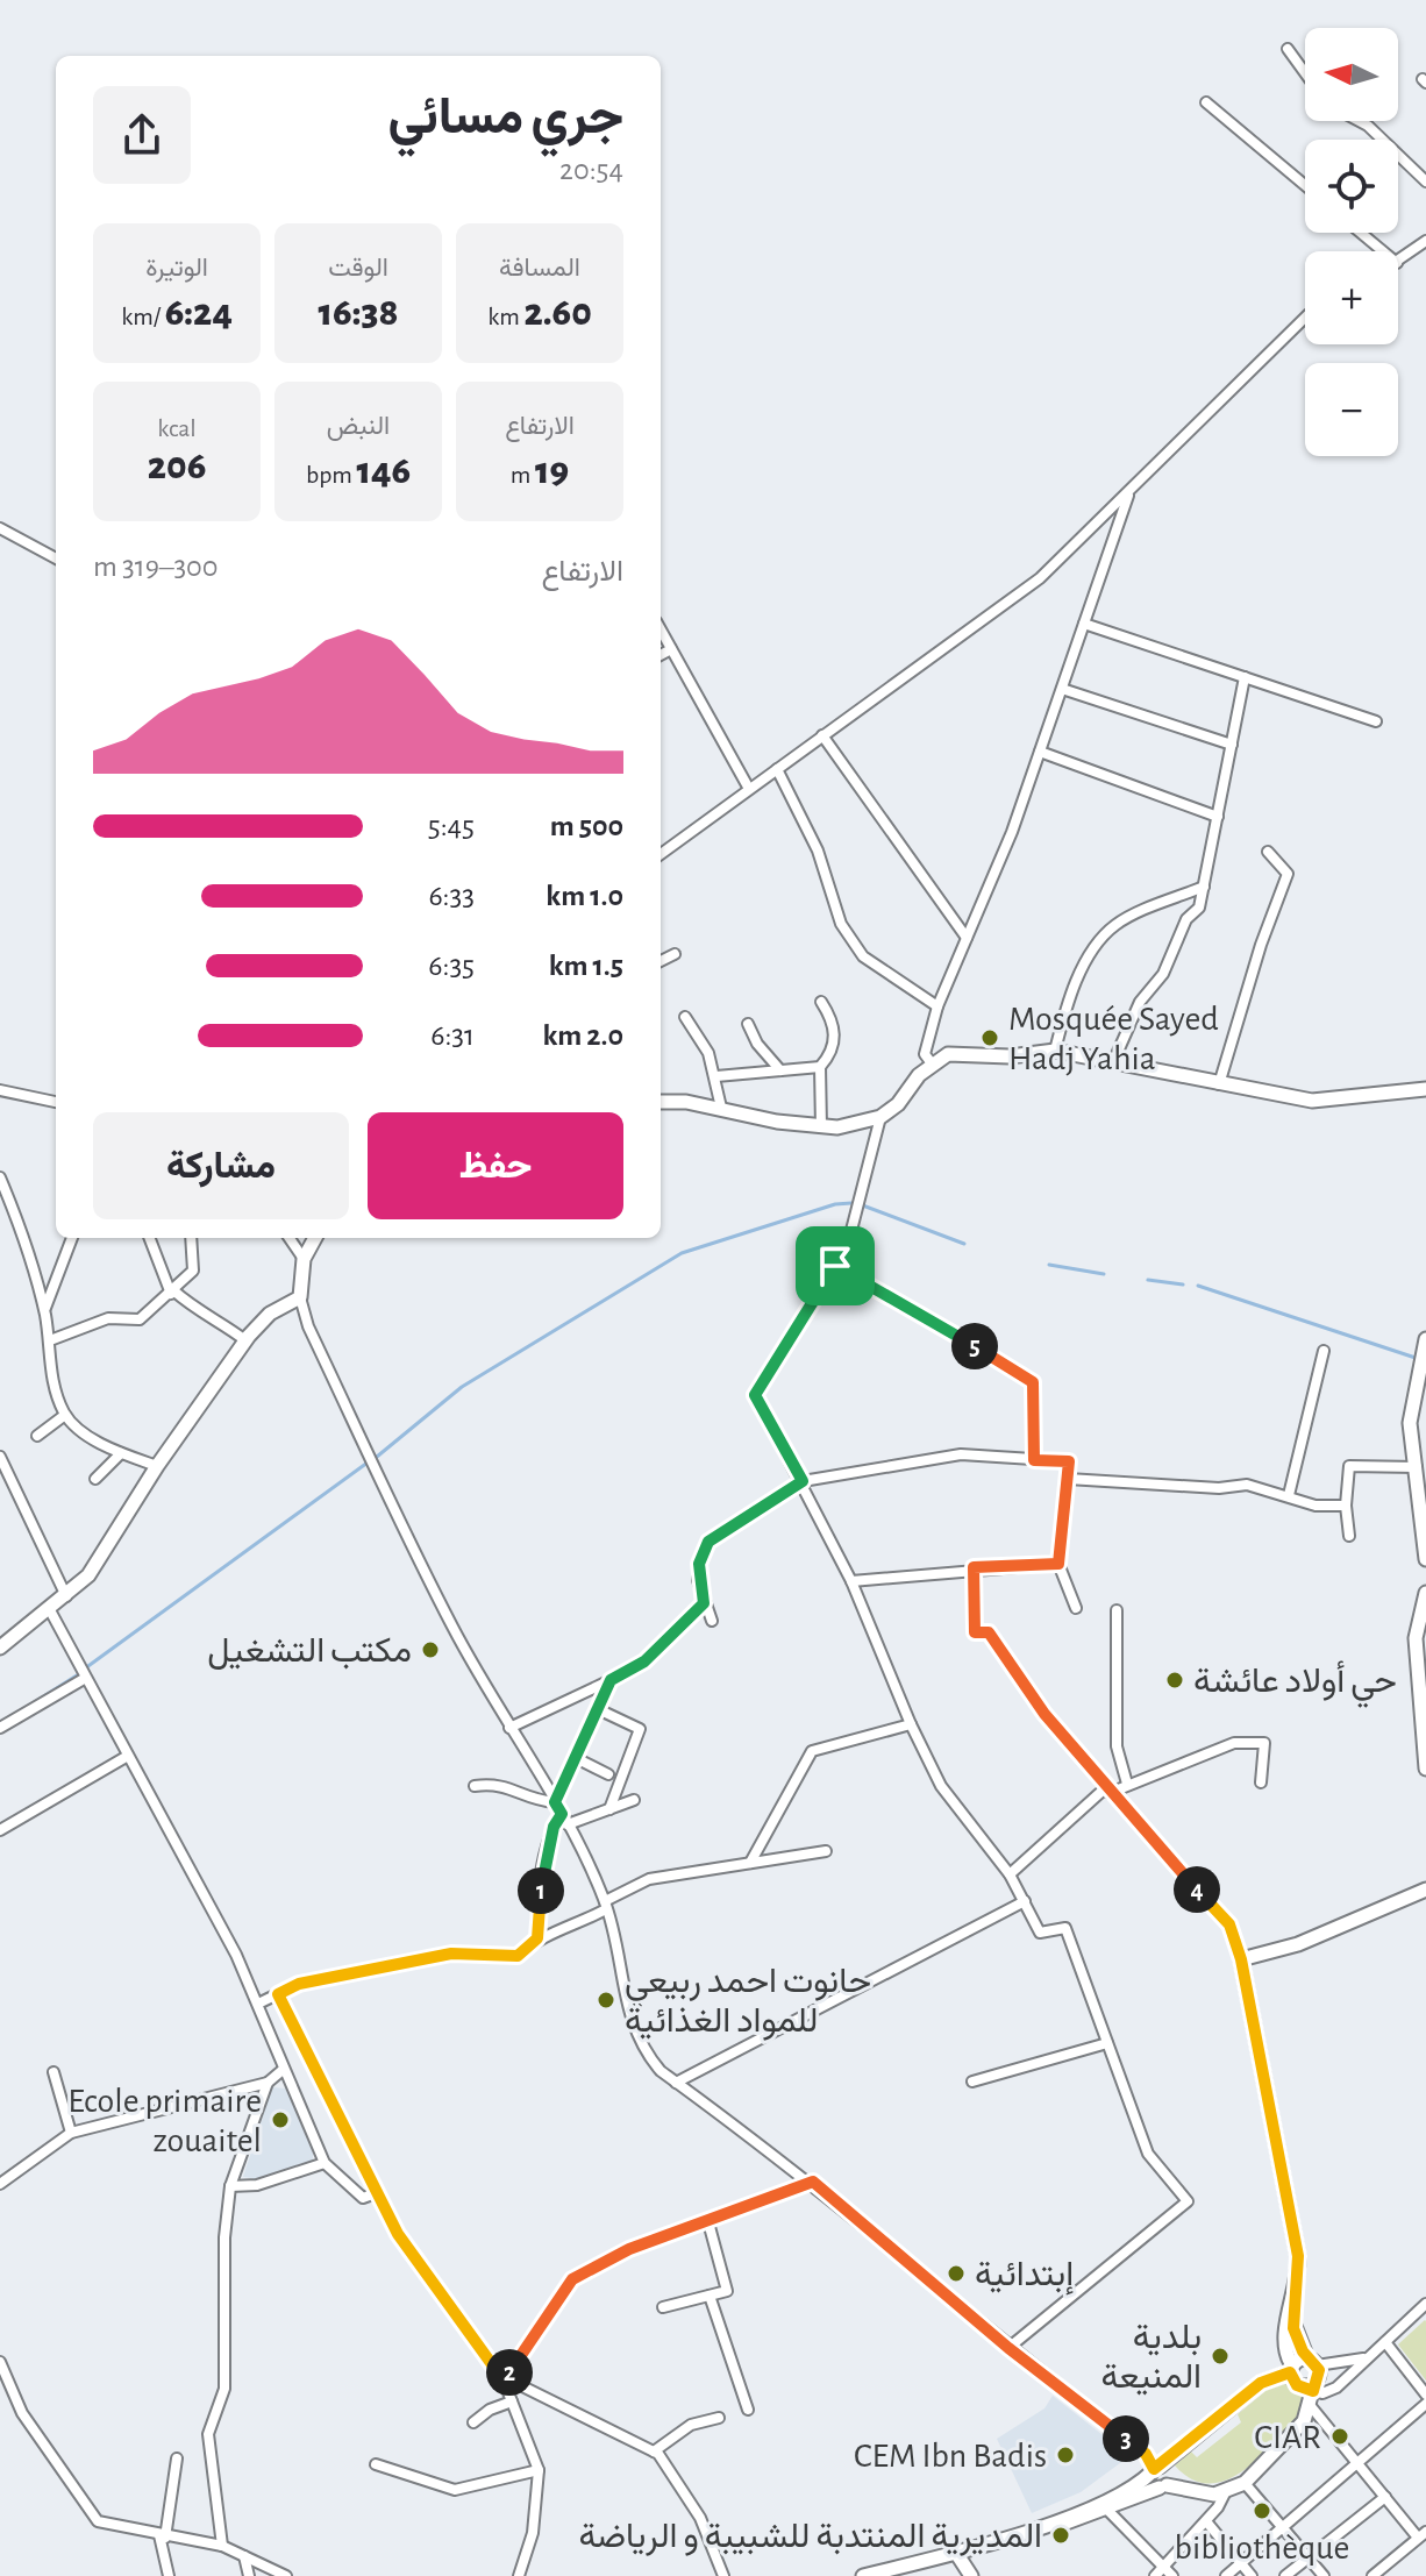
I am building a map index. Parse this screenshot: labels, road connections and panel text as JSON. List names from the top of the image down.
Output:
{
  "places": [
    "Mosquée Sayed Hadj Yahia",
    "مكتب التشغيل",
    "حي أولاد عائشة",
    "حانوت احمد ربيعي للمواد الغذائية",
    "Ecole primaire zouaitel",
    "إبتدائية",
    "بلدية المنيعة",
    "CIAR",
    "CEM Ibn Badis",
    "bibliothèque",
    "المديرية المنتدبة للشبيبة و الرياضة"
  ],
  "north": "left",
  "page": {
    "map_buttons": ["+", "−"],
    "heading": ["جري مسائي", "20:54"],
    "stats": [
      ["المسافة", "2.60 km"],
      ["الوقت", "16:38"],
      ["الوتيرة", "6:24 /km"],
      ["الارتفاع", "19 m"],
      ["النبض", "146 bpm"],
      ["kcal", "206"]
    ],
    "chart": ["الارتفاع", "300–319 m"],
    "list": [
      {
        "name": "500 m",
        "note": "5:45"
      },
      {
        "name": "1.0 km",
        "note": "6:33"
      },
      {
        "name": "1.5 km",
        "note": "6:35"
      },
      {
        "name": "2.0 km",
        "note": "6:31"
      }
    ],
    "buttons": ["حفظ", "مشاركة"],
    "pins": [
      "5",
      "4",
      "1",
      "2",
      "3"
    ]
  }
}
